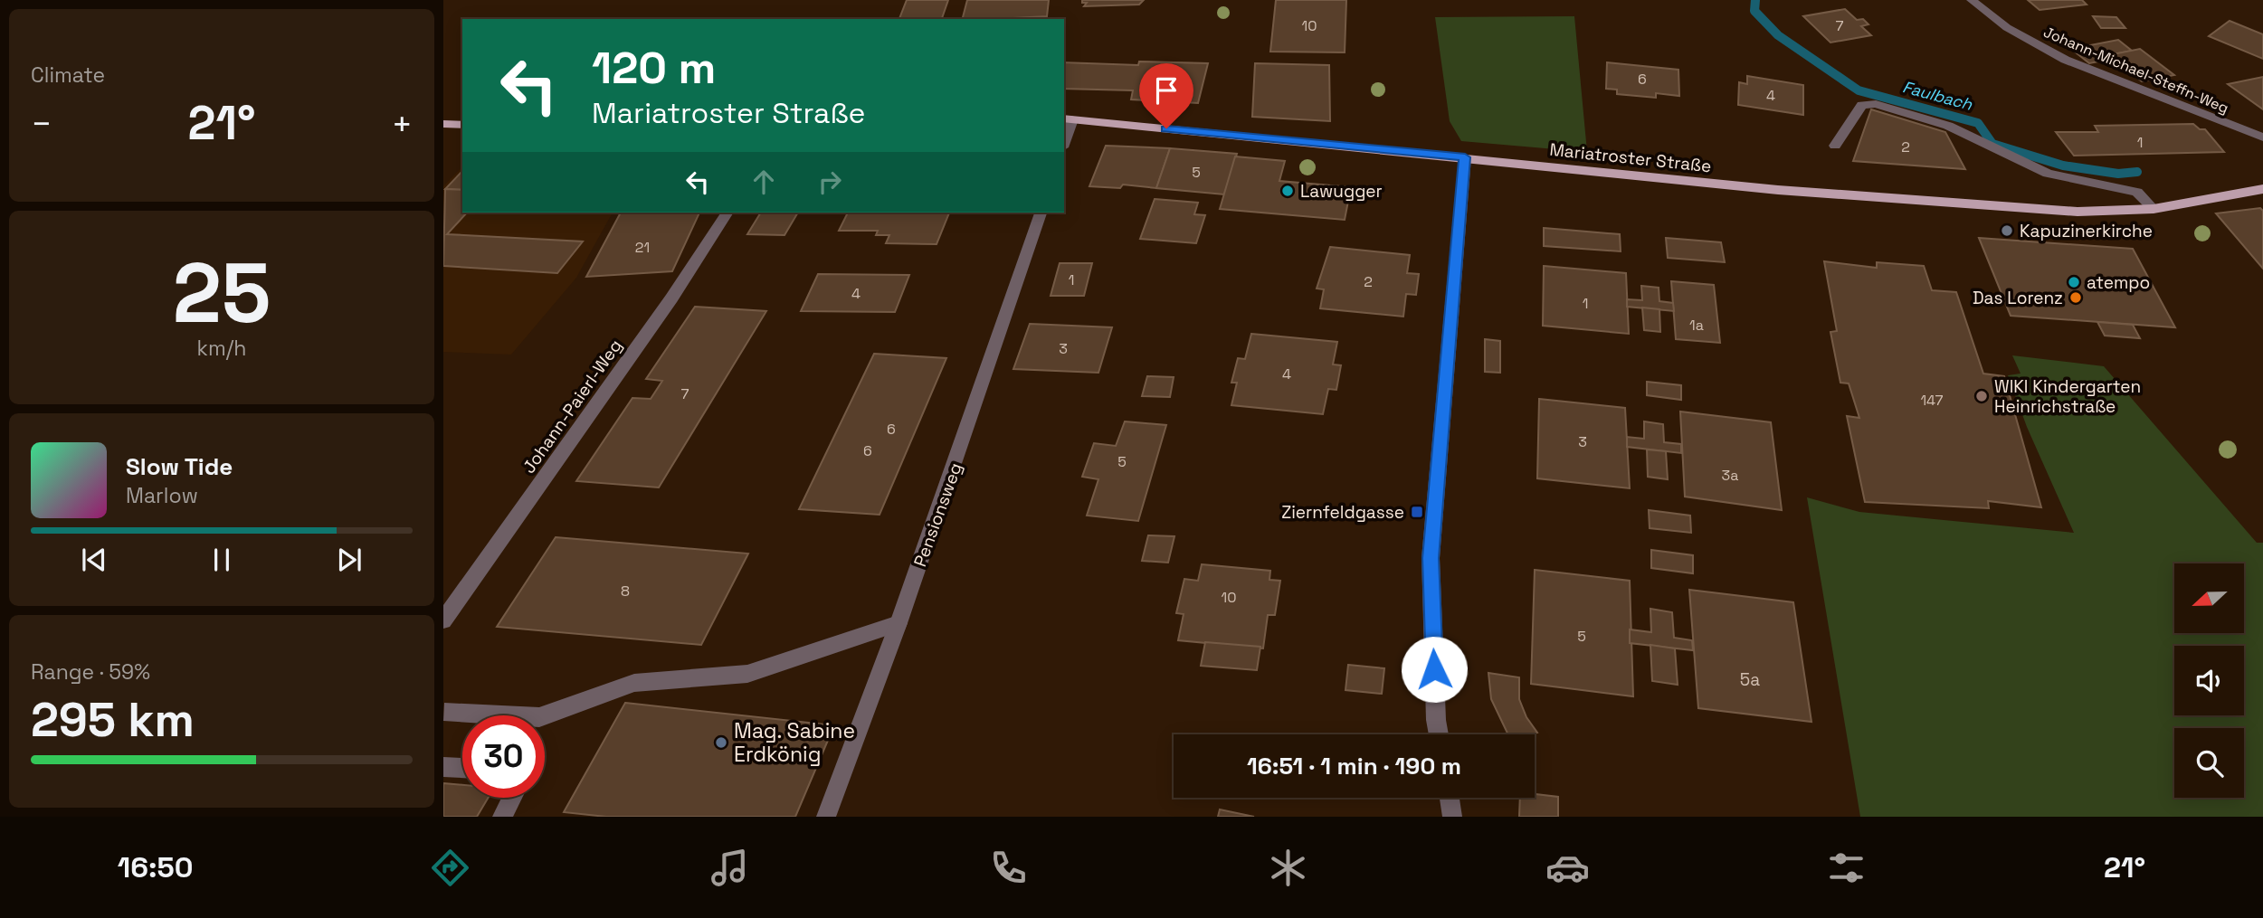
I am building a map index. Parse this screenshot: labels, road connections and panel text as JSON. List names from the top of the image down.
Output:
{
  "streets": {
    "main road": ["Mariatroster Straße"],
    "street": ["Johann-Michael-Steffn-Weg", "Johann-Paierl-Weg", "Pensionsweg"]
  },
  "water": ["Faulbach"],
  "places": {
    "other": [
      "Lawugger",
      "Kapuzinerkirche",
      "atempo",
      "Das Lorenz",
      "WIKI Kindergarten Heinrichstraße",
      "Mag. Sabine Erdkönig"
    ],
    "transit": ["Ziernfeldgasse"]
  },
  "house_numbers": [
    "10",
    "7",
    "6",
    "4",
    "1",
    "2",
    "5",
    "21",
    "1",
    "2",
    "4",
    "1",
    "1a",
    "3",
    "4",
    "7",
    "147",
    "6",
    "3",
    "6",
    "5",
    "3a",
    "8",
    "10",
    "5",
    "5a"
  ],
  "north": "left",
  "page": {
    "tile": [
      "Climate",
      ["25", "km/h"],
      ["Range · 59%", "295 km"]
    ],
    "turn": ["120 m", "Mariatroster Straße"],
    "heat": ["−", "21°", "+"],
    "song": ["Slow Tide", "Marlow"],
    "limit": "30",
    "trip": "16:51 · 1 min · 190 m",
    "tabs": ["16:50", "21°"]
  }
}
